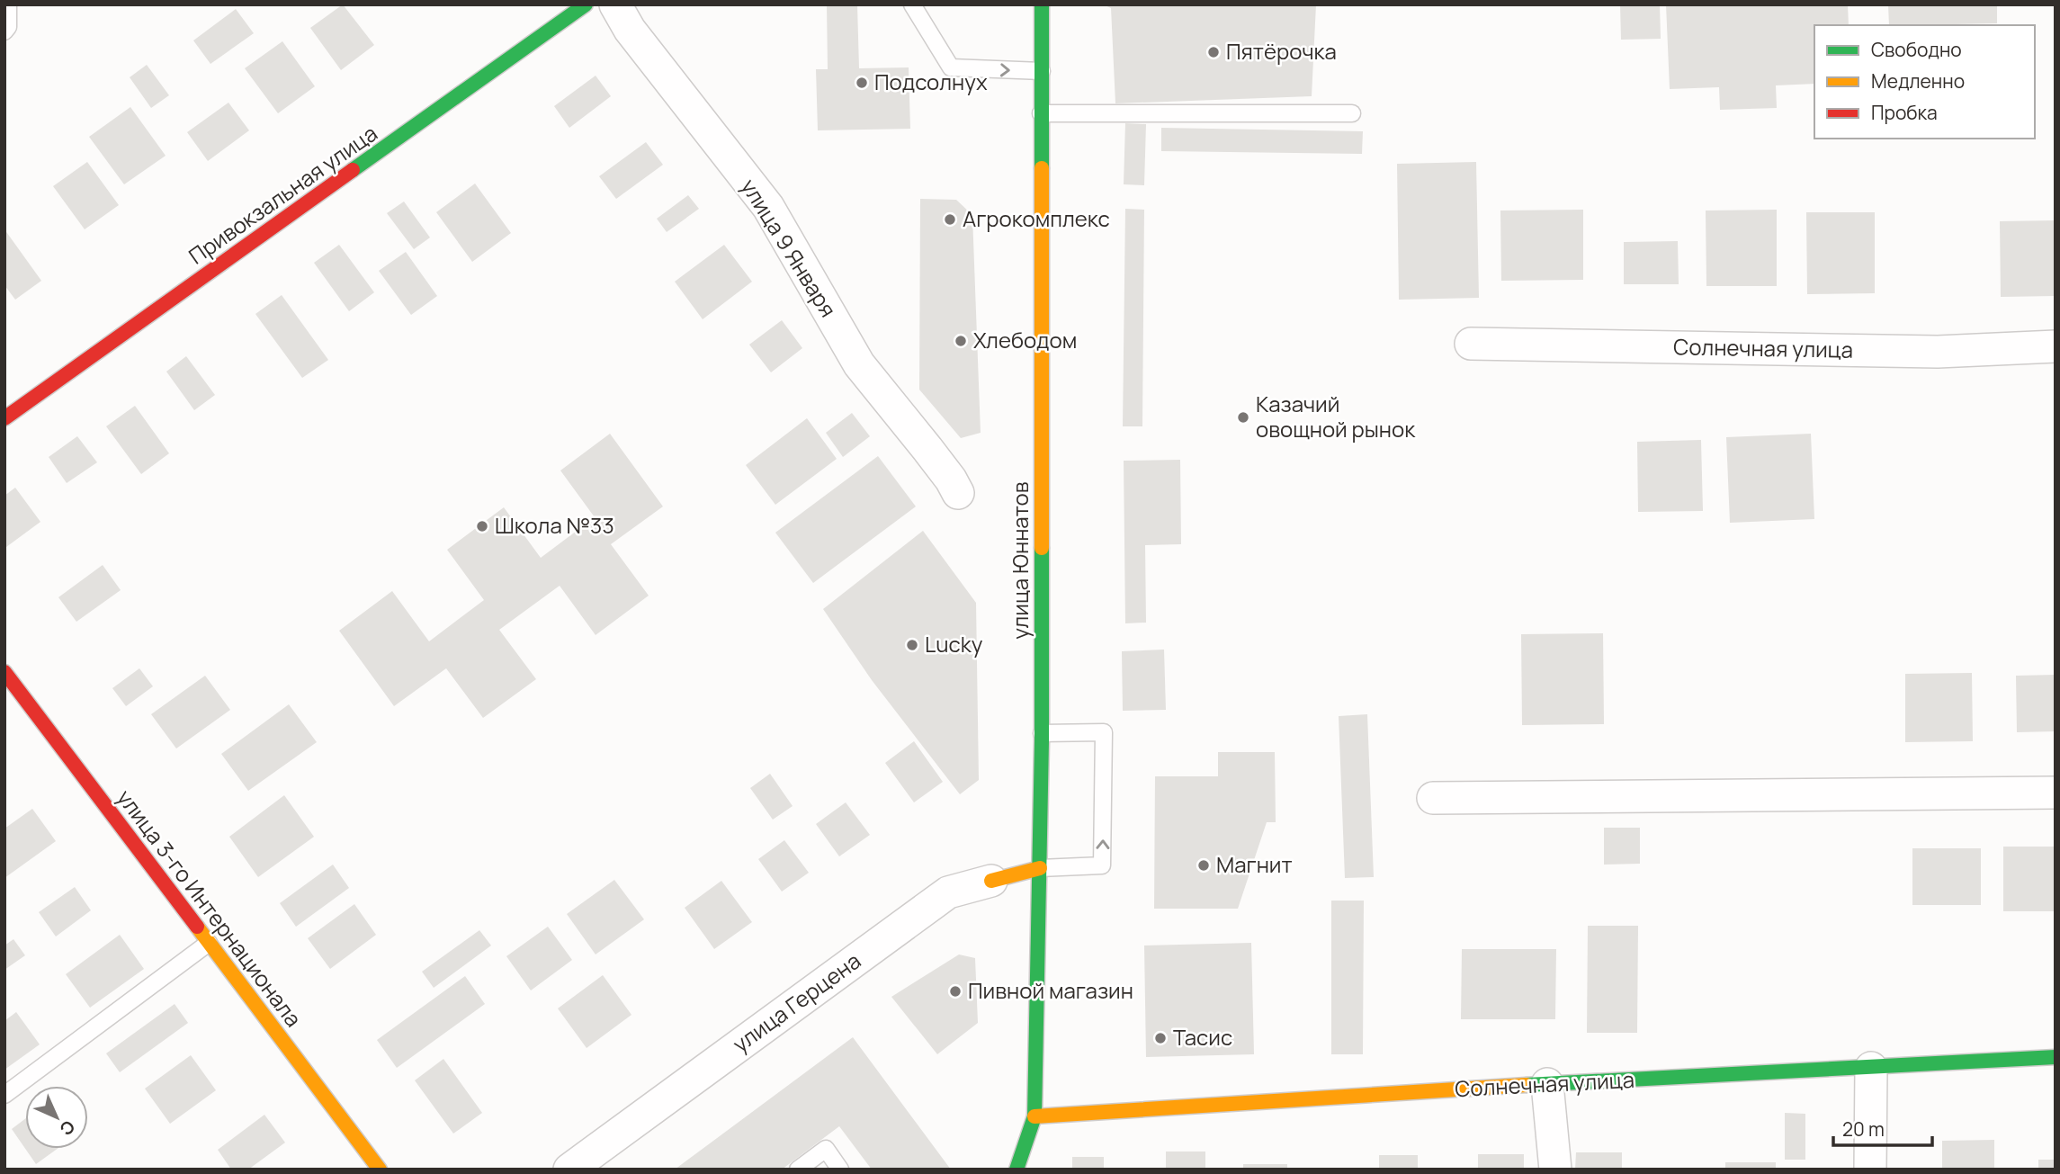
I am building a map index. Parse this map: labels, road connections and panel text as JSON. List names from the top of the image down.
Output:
{
  "streets": {
    "street": [
      "Привокзальная улица",
      "улица 9 Января",
      "Солнечная улица",
      "улица Юннатов",
      "улица 3-го Интернационала",
      "улица Герцена"
    ]
  },
  "crossings": [
    ["Солнечная улица", "улица Юннатов"],
    ["улица Юннатов", "улица Герцена"]
  ],
  "places": [
    "Пятёрочка",
    "Подсолнух",
    "Агрокомплекс",
    "Хлебодом",
    "Казачий овощной рынок",
    "Школа №33",
    "Lucky",
    "Магнит",
    "Пивной магазин",
    "Тасис"
  ],
  "legend": ["Свободно", "Медленно", "Пробка"],
  "scale_bar": "20 m",
  "north": "bottom right"
}
